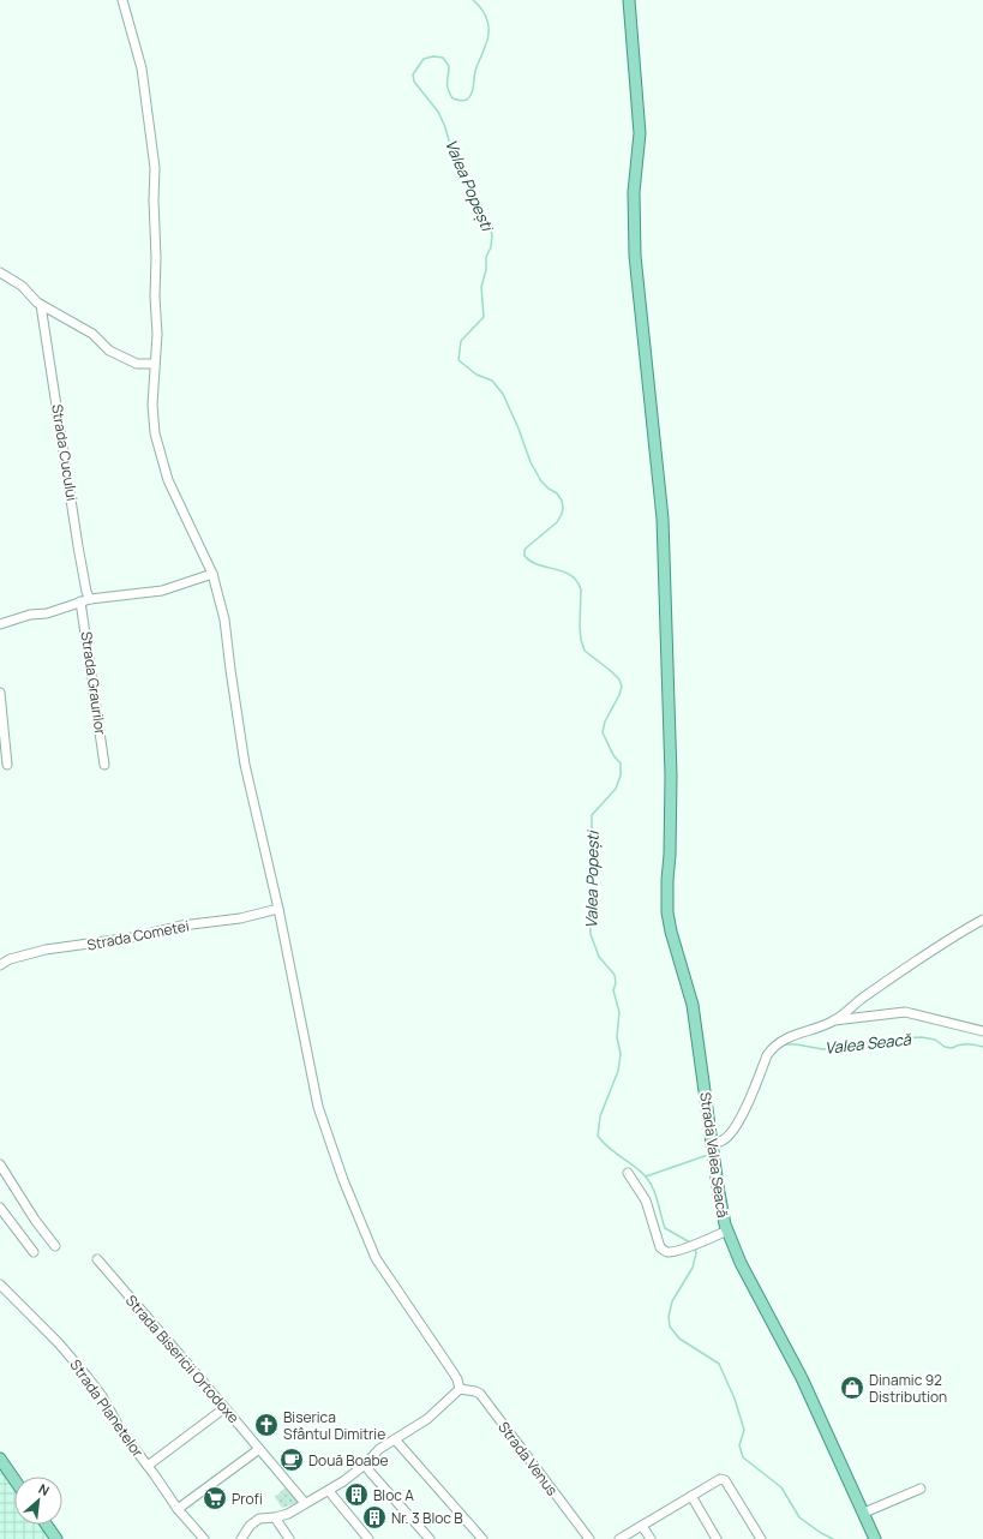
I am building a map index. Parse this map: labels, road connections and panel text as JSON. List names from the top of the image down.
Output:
{
  "streets": {
    "main road": ["Strada Valea Seacă"],
    "street": [
      "Strada Cucului",
      "Strada Graurilor",
      "Strada Cometei",
      "Strada Bisericii Ortodoxe",
      "Strada Planetelor",
      "Strada Venus"
    ]
  },
  "water": ["Valea Popești", "Valea Seacă"],
  "places": {
    "shop": ["Dinamic 92 Distribution"],
    "church": ["Biserica Sfântul Dimitrie"],
    "cafe": ["Două Boabe"],
    "building": ["Bloc A", "Nr. 3 Bloc B"],
    "supermarket": ["Profi"]
  },
  "north": "top right"
}
